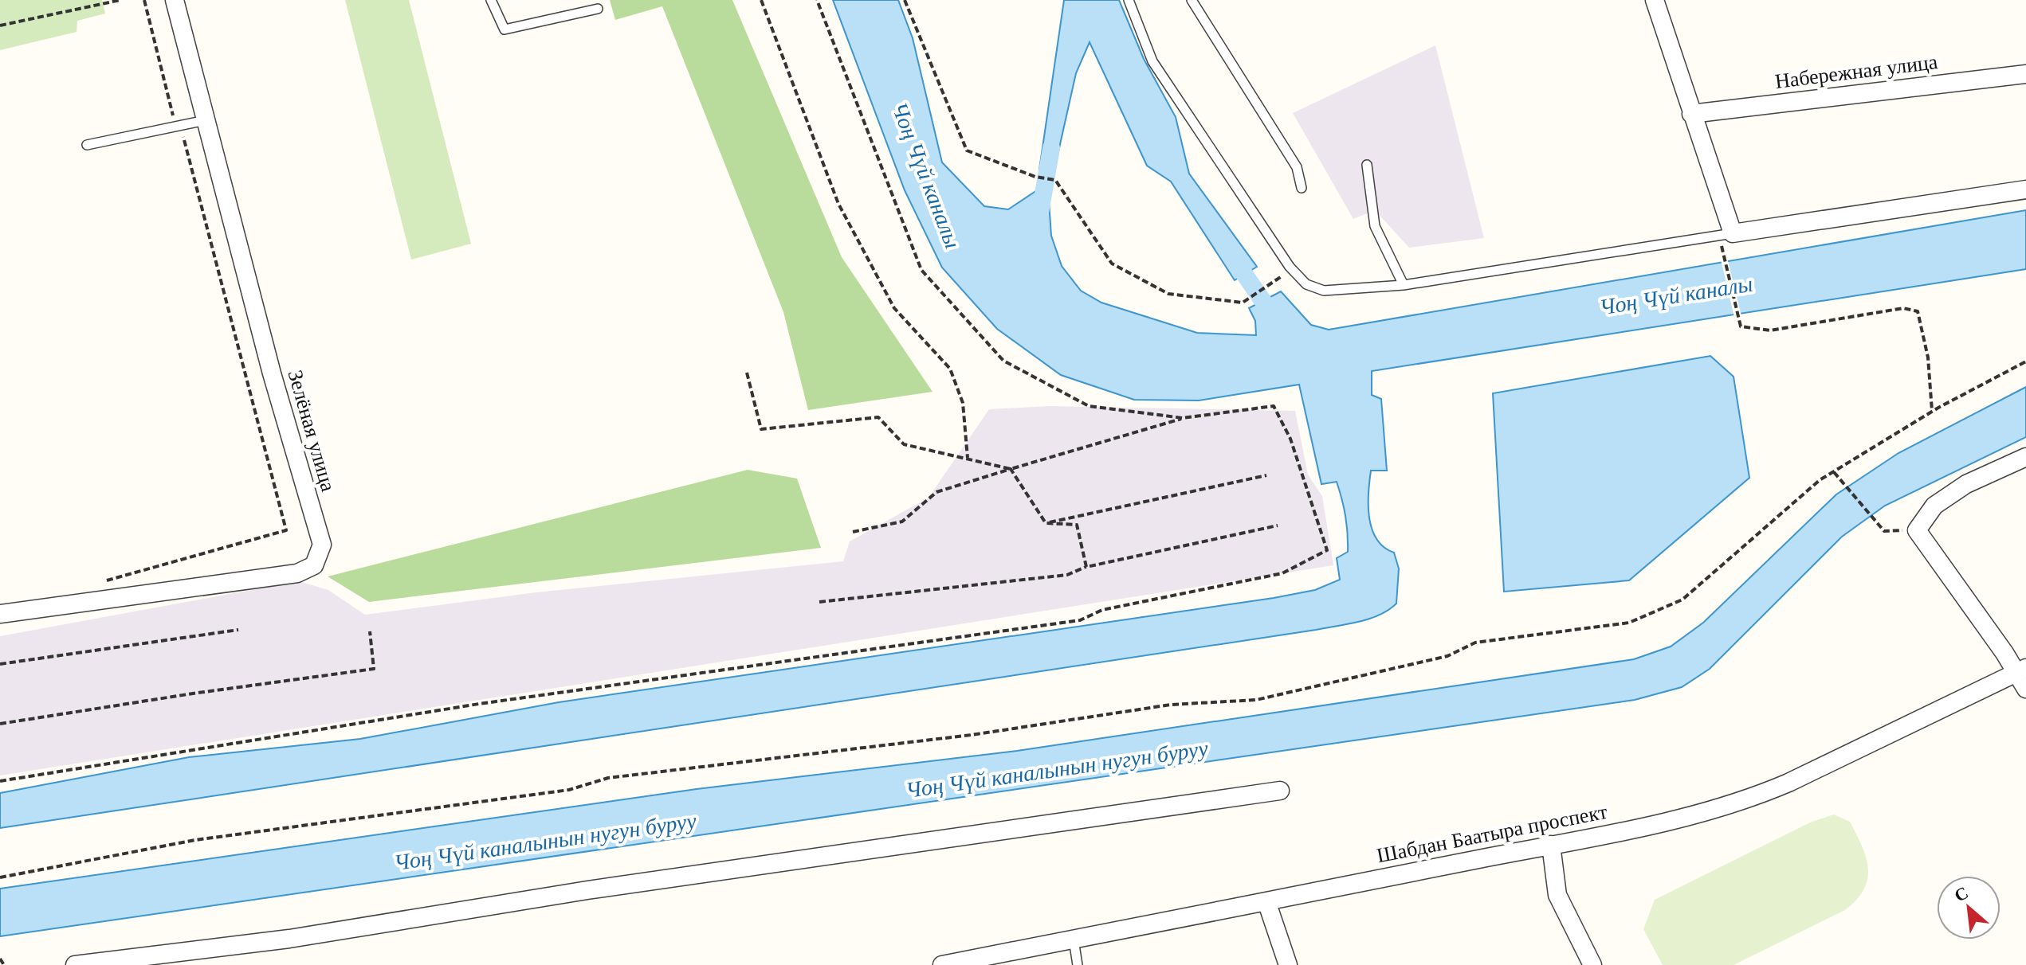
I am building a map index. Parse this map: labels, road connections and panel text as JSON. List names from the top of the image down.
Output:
{
  "streets": {
    "street": ["Набережная улица", "Зелёная улица", "Шабдан Баатыра проспект"]
  },
  "water": ["Чоң Чүй каналы", "Чоң Чүй каналынын нугун буруу"],
  "north": "top left"
}
